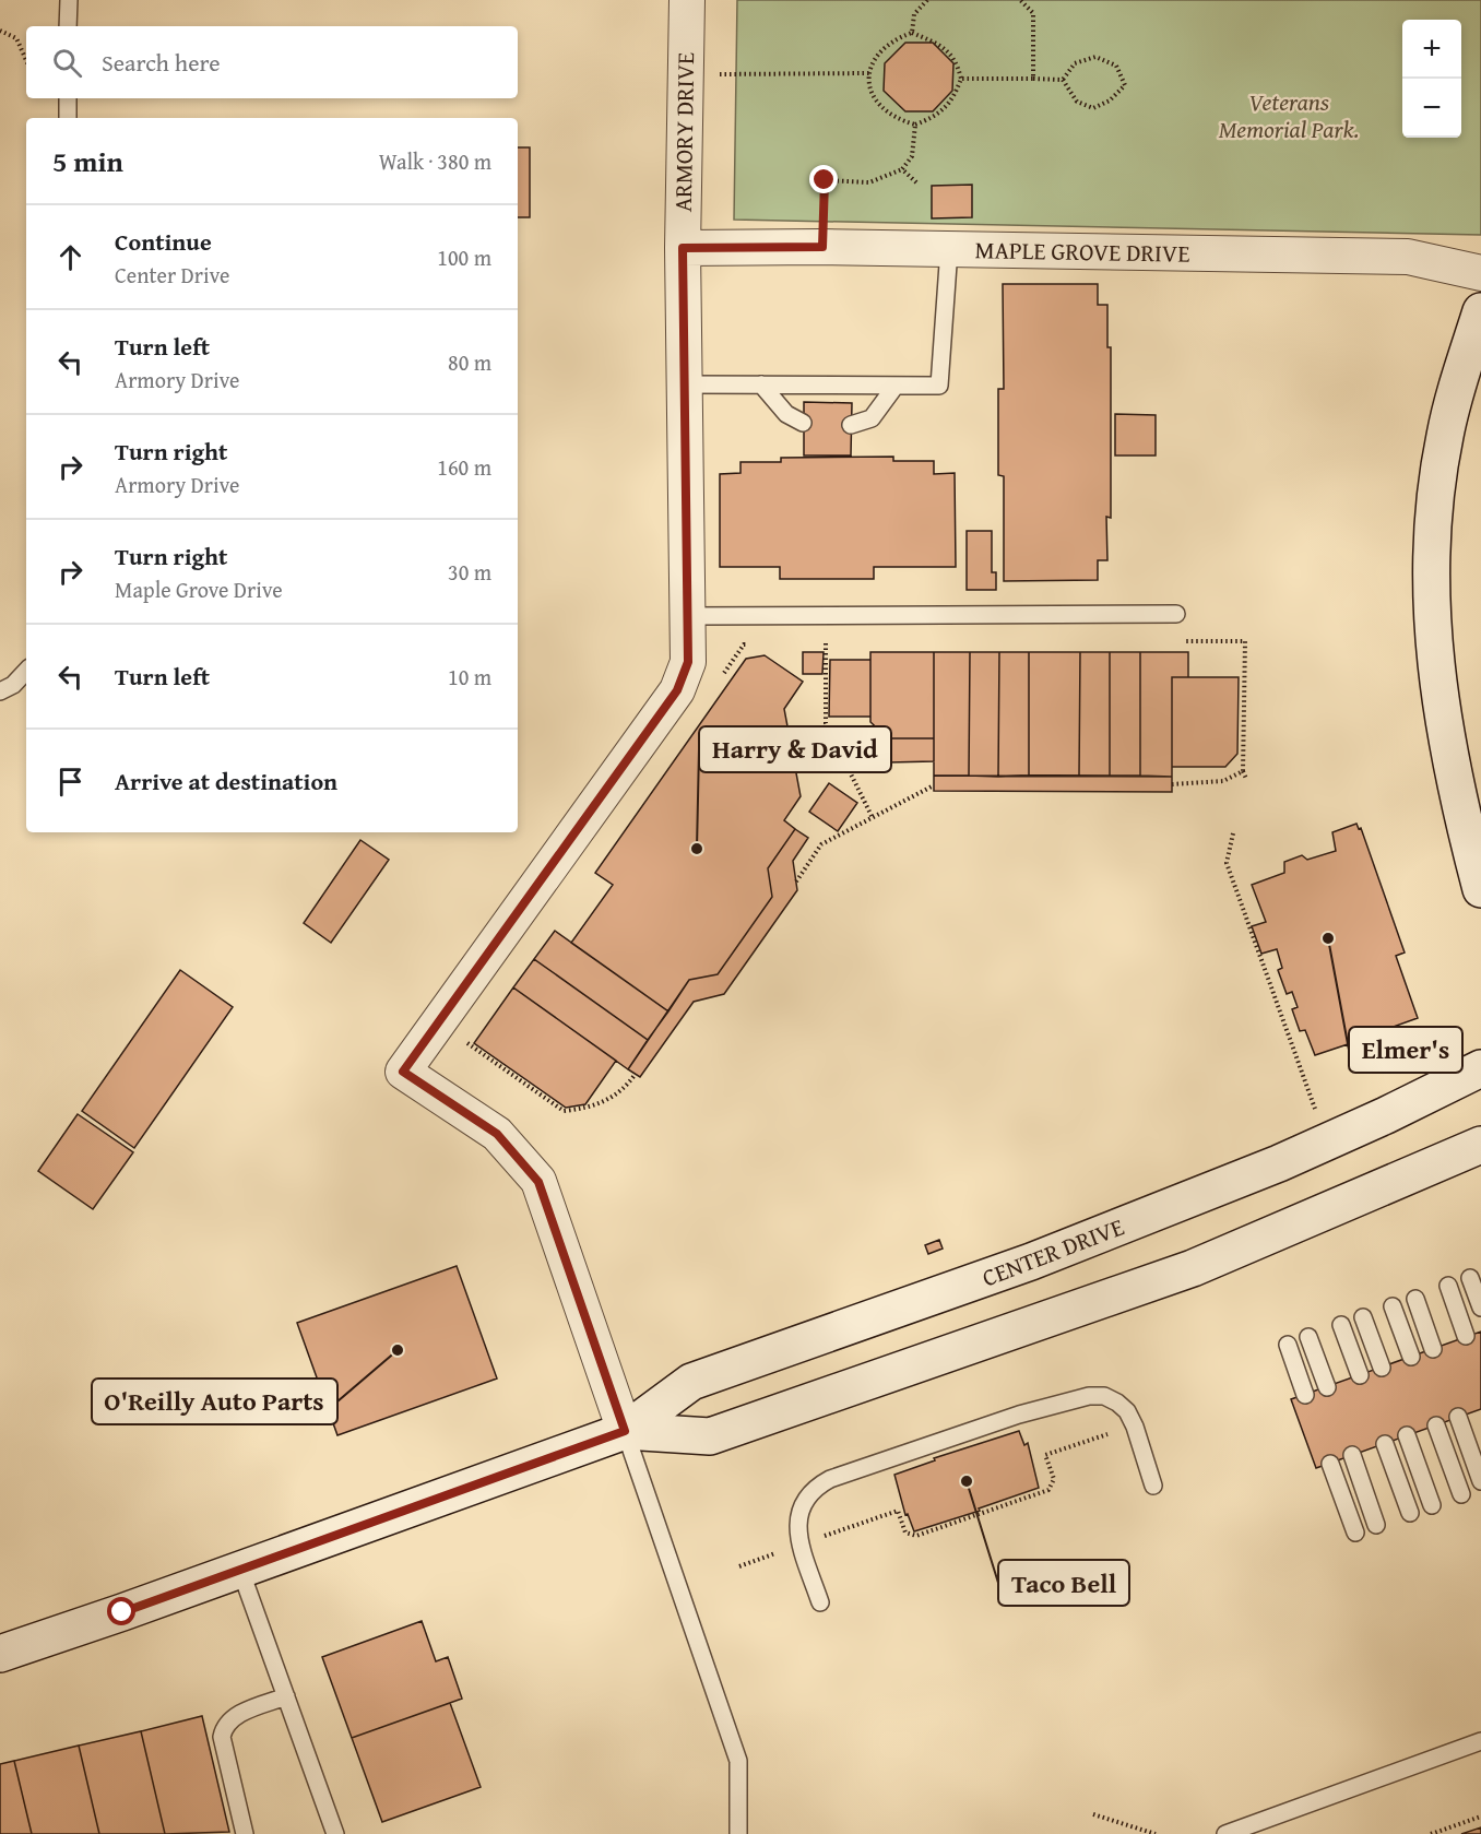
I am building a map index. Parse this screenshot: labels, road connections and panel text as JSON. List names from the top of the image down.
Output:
{
  "streets": {
    "main road": ["CENTER DRIVE"],
    "street": ["ARMORY DRIVE", "MAPLE GROVE DRIVE"]
  },
  "crossings": [
    ["ARMORY DRIVE", "MAPLE GROVE DRIVE"],
    ["ARMORY DRIVE", "CENTER DRIVE"]
  ],
  "parks": ["Veterans Memorial Park."],
  "places": [
    "Harry & David",
    "Elmer's",
    "O'Reilly Auto Parts",
    "Taco Bell"
  ],
  "page": {
    "map_buttons": ["+", "−"],
    "search": "Search here",
    "heading": ["5 min", "Walk · 380 m"],
    "list": [
      ["Continue", "Center Drive", "100 m"],
      ["Turn left", "Armory Drive", "80 m"],
      ["Turn right", "Armory Drive", "160 m"],
      ["Turn right", "Maple Grove Drive", "30 m"],
      ["Turn left", "10 m"],
      "Arrive at destination"
    ]
  }
}
